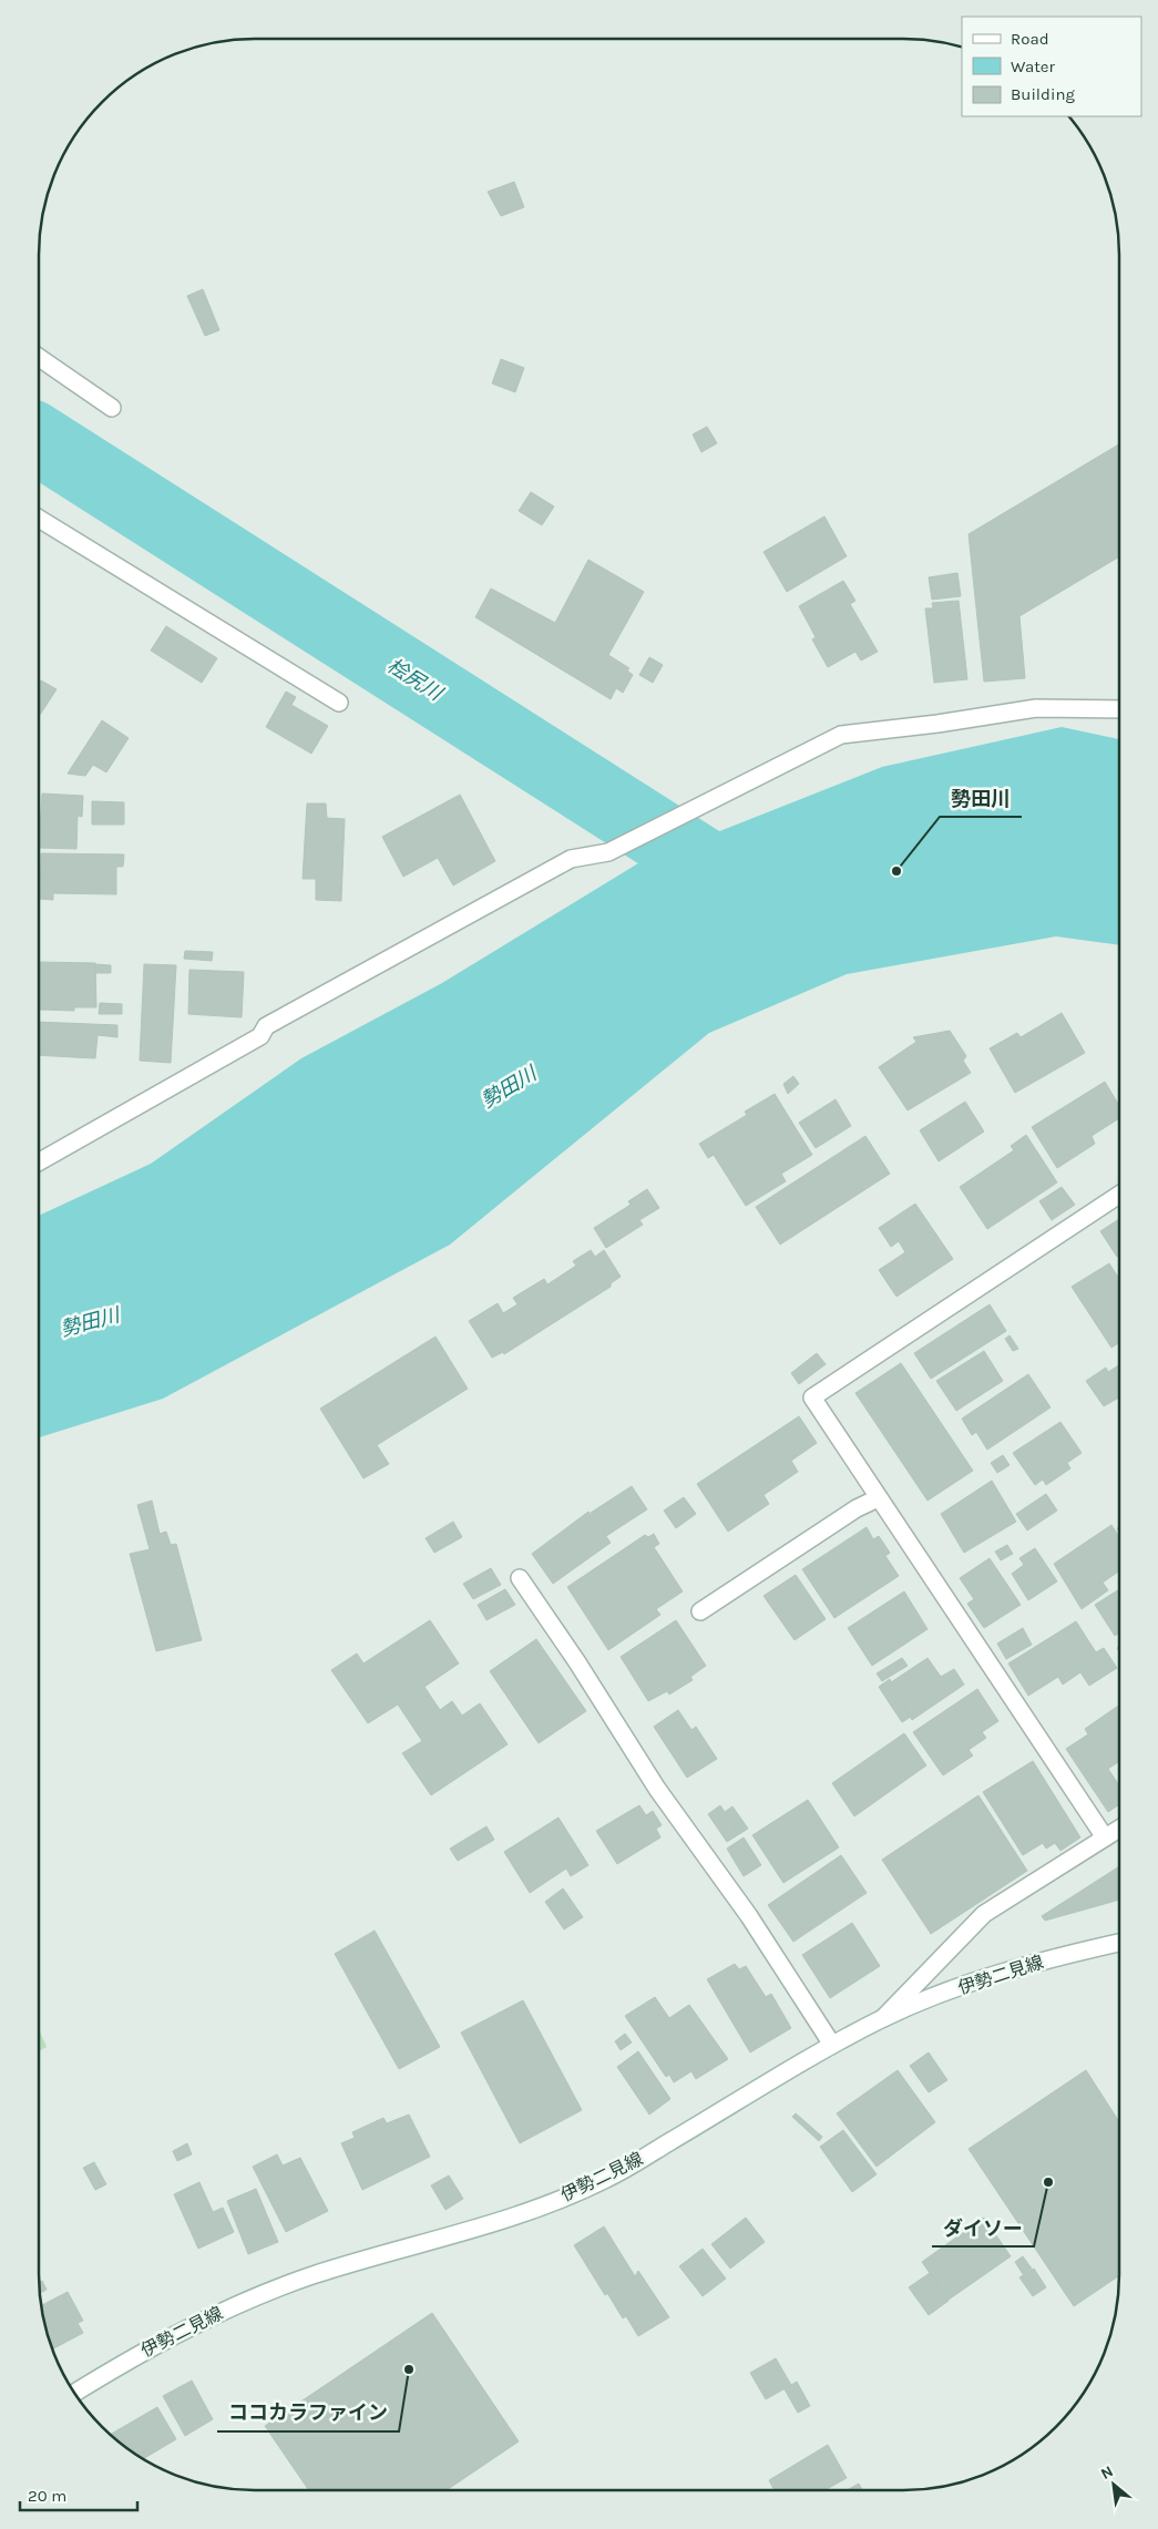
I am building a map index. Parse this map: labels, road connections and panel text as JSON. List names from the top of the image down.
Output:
{
  "streets": {
    "street": ["伊勢二見線"]
  },
  "water": ["桧尻川", "勢田川"],
  "places": ["勢田川", "ダイソー", "ココカラファイン"],
  "legend": ["Road", "Water", "Building"],
  "scale_bar": "20 m",
  "north": "top left"
}
